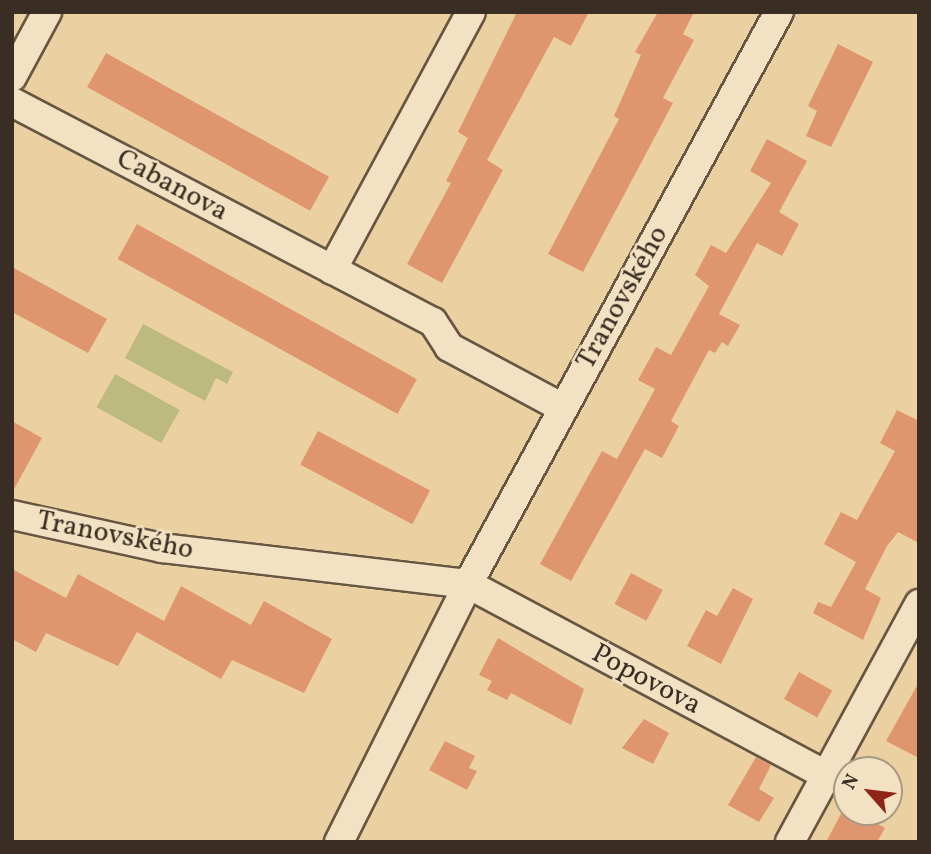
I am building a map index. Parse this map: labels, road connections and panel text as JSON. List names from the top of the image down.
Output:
{
  "streets": {
    "street": ["Cabanova", "Tranovského", "Popovova"]
  },
  "crossings": [
    ["Cabanova", "Tranovského"],
    ["Tranovského", "Popovova"]
  ],
  "north": "top left"
}
